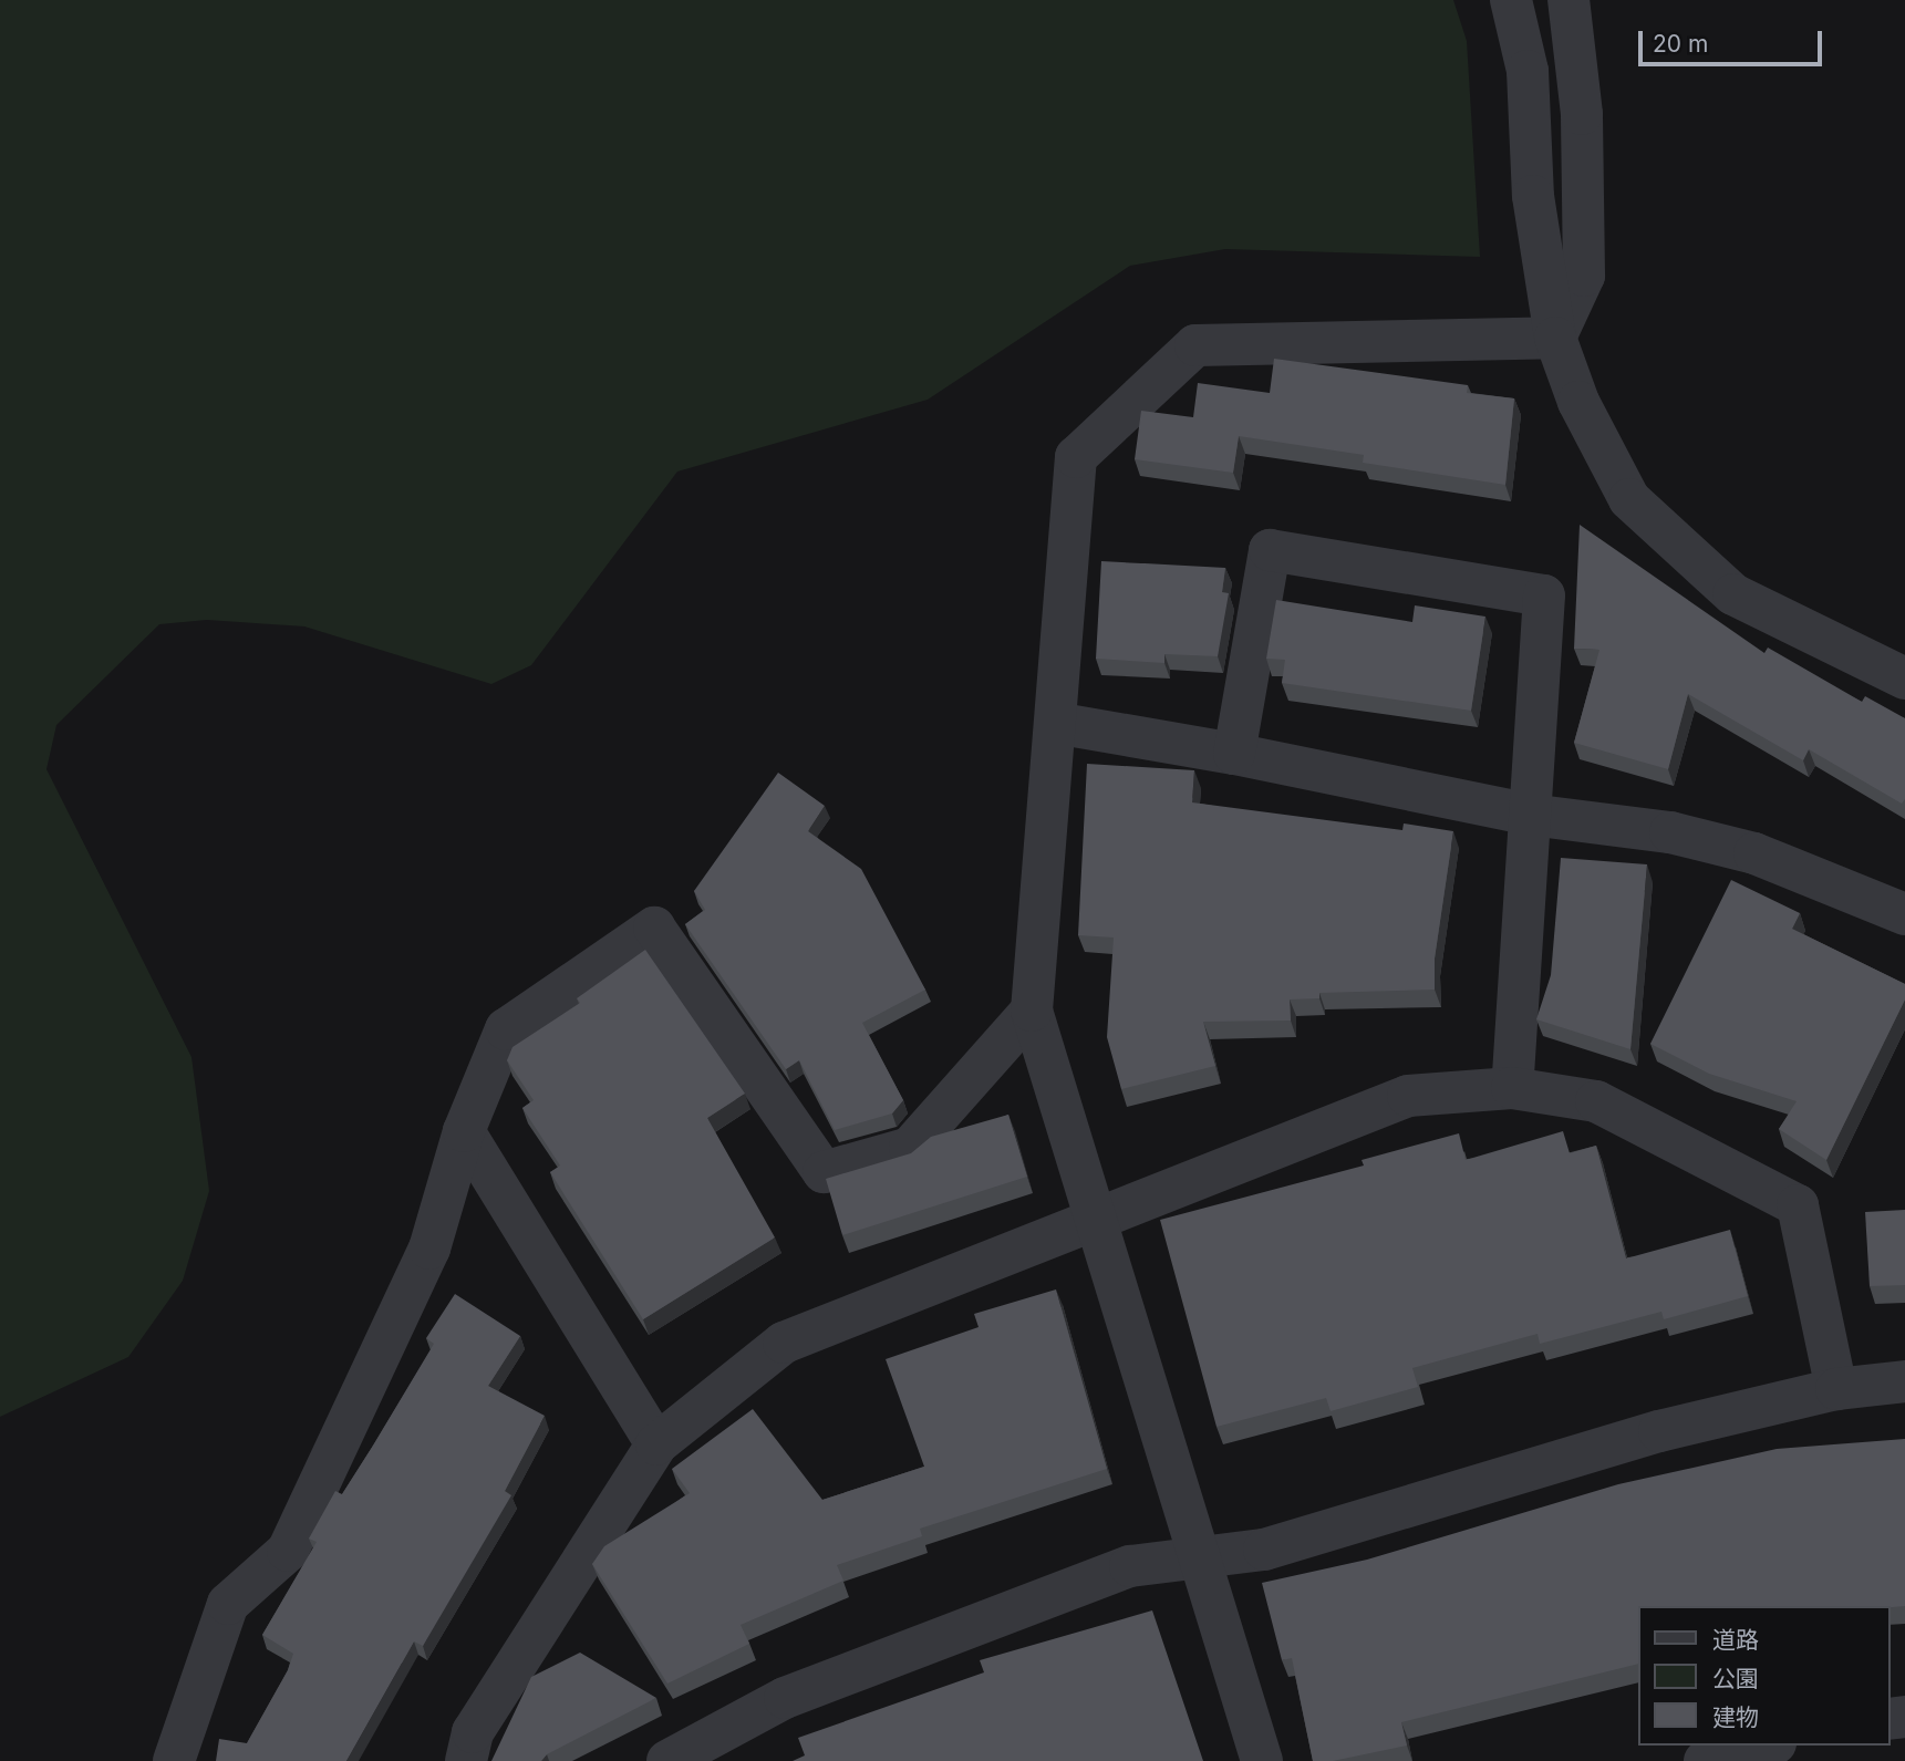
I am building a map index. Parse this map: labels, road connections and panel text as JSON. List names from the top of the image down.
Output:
{
  "legend": ["道路", "公園", "建物"],
  "scale_bar": "20 m"
}
